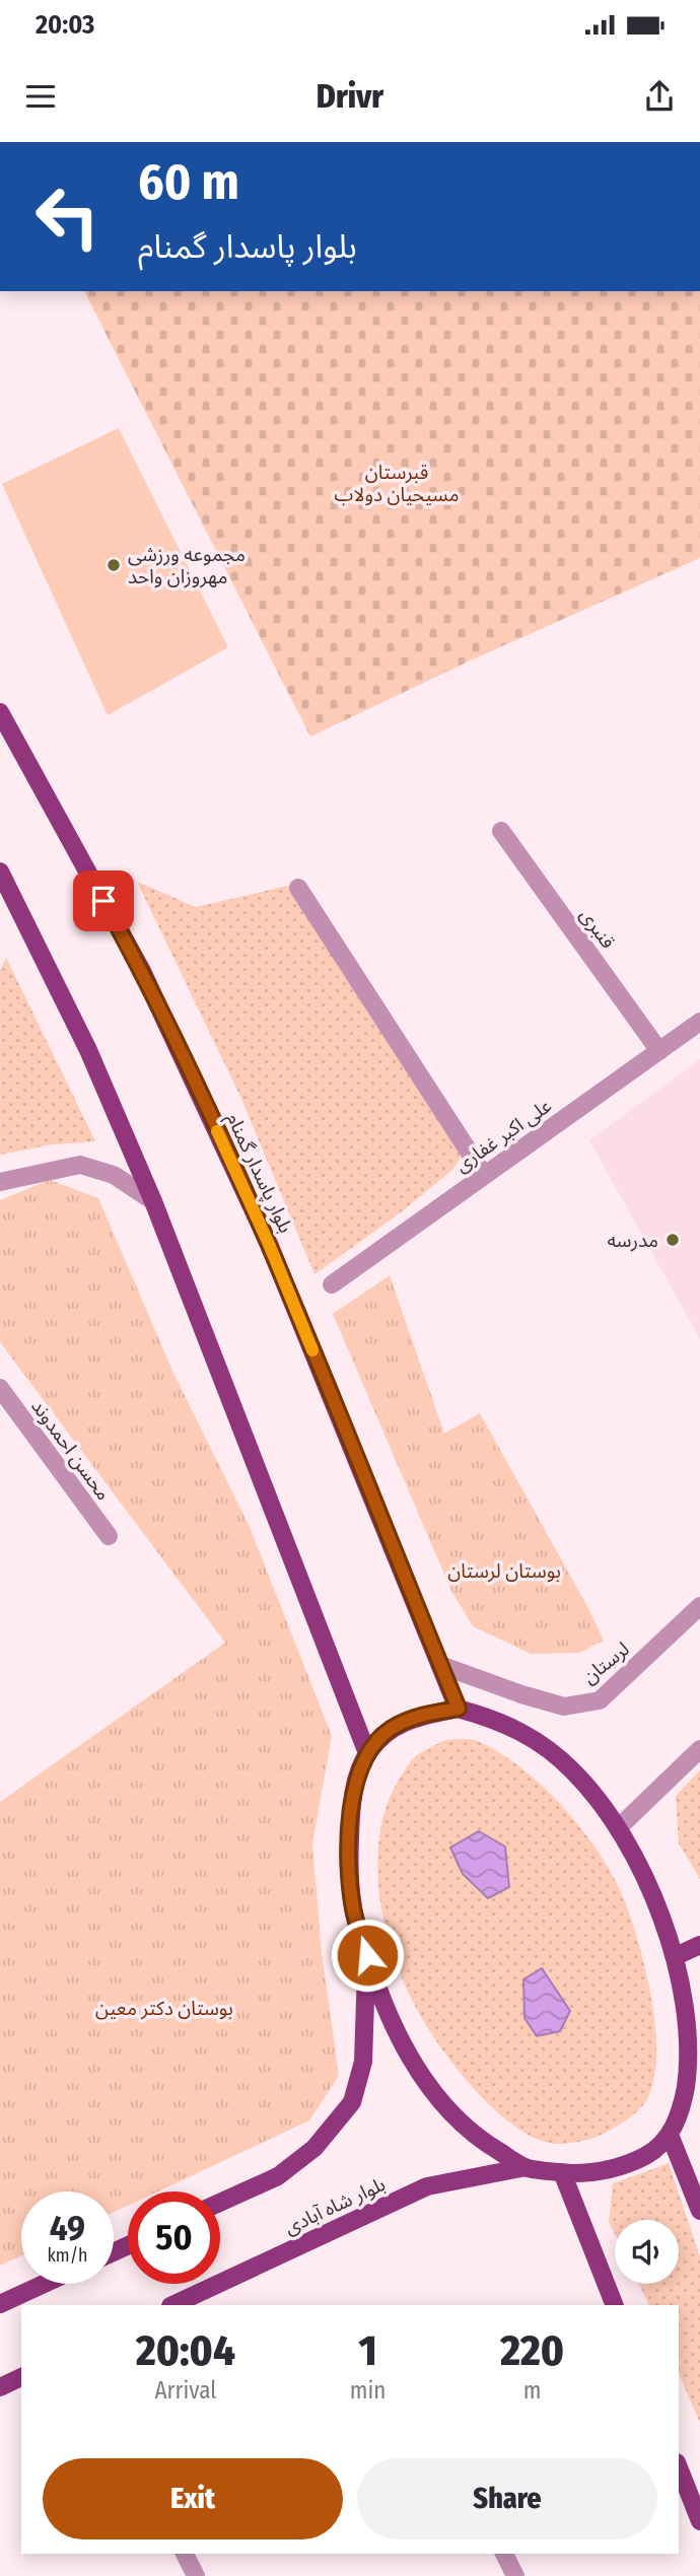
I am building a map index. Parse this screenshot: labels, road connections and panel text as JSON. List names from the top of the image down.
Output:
{
  "streets": {
    "main road": ["بلوار پاسدار گمنام", "بلوار شاه آبادی"],
    "street": [
      "قنبری",
      "علی اکبر غفاری",
      "محسن احمدوند",
      "لرستان"
    ]
  },
  "crossings": [
    ["قنبری", "علی اکبر غفاری"],
    ["بلوار پاسدار گمنام", "لرستان"]
  ],
  "parks": ["قبرستان مسیحیان دولاب", "بوستان لرستان", "بوستان دکتر معین"],
  "places": ["مجموعه ورزشی مهروزان واحد", "مدرسه"],
  "page": {
    "status": "20:03",
    "header": "Drivr",
    "turn": ["60 m", "بلوار پاسدار گمنام"],
    "speed": "49 km/h",
    "limit": "50",
    "eta": [
      "20:04",
      "Arrival",
      "1",
      "min",
      "220",
      "m"
    ],
    "buttons": ["Exit", "Share"]
  }
}
